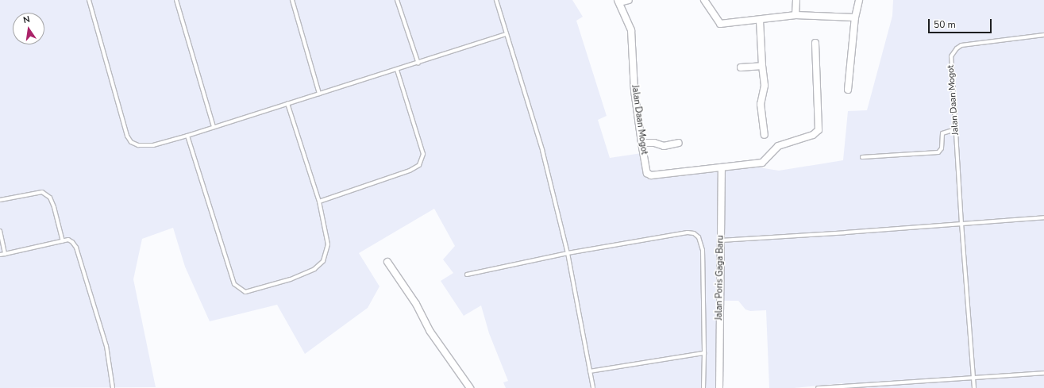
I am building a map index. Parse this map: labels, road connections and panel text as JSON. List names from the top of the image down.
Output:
{
  "streets": {
    "street": ["Jalan Daan Mogot", "Jalan Poris Gaga Baru"]
  },
  "crossings": [
    ["Jalan Daan Mogot", "Jalan Poris Gaga Baru"]
  ],
  "scale_bar": "50 m",
  "north": "top"
}
